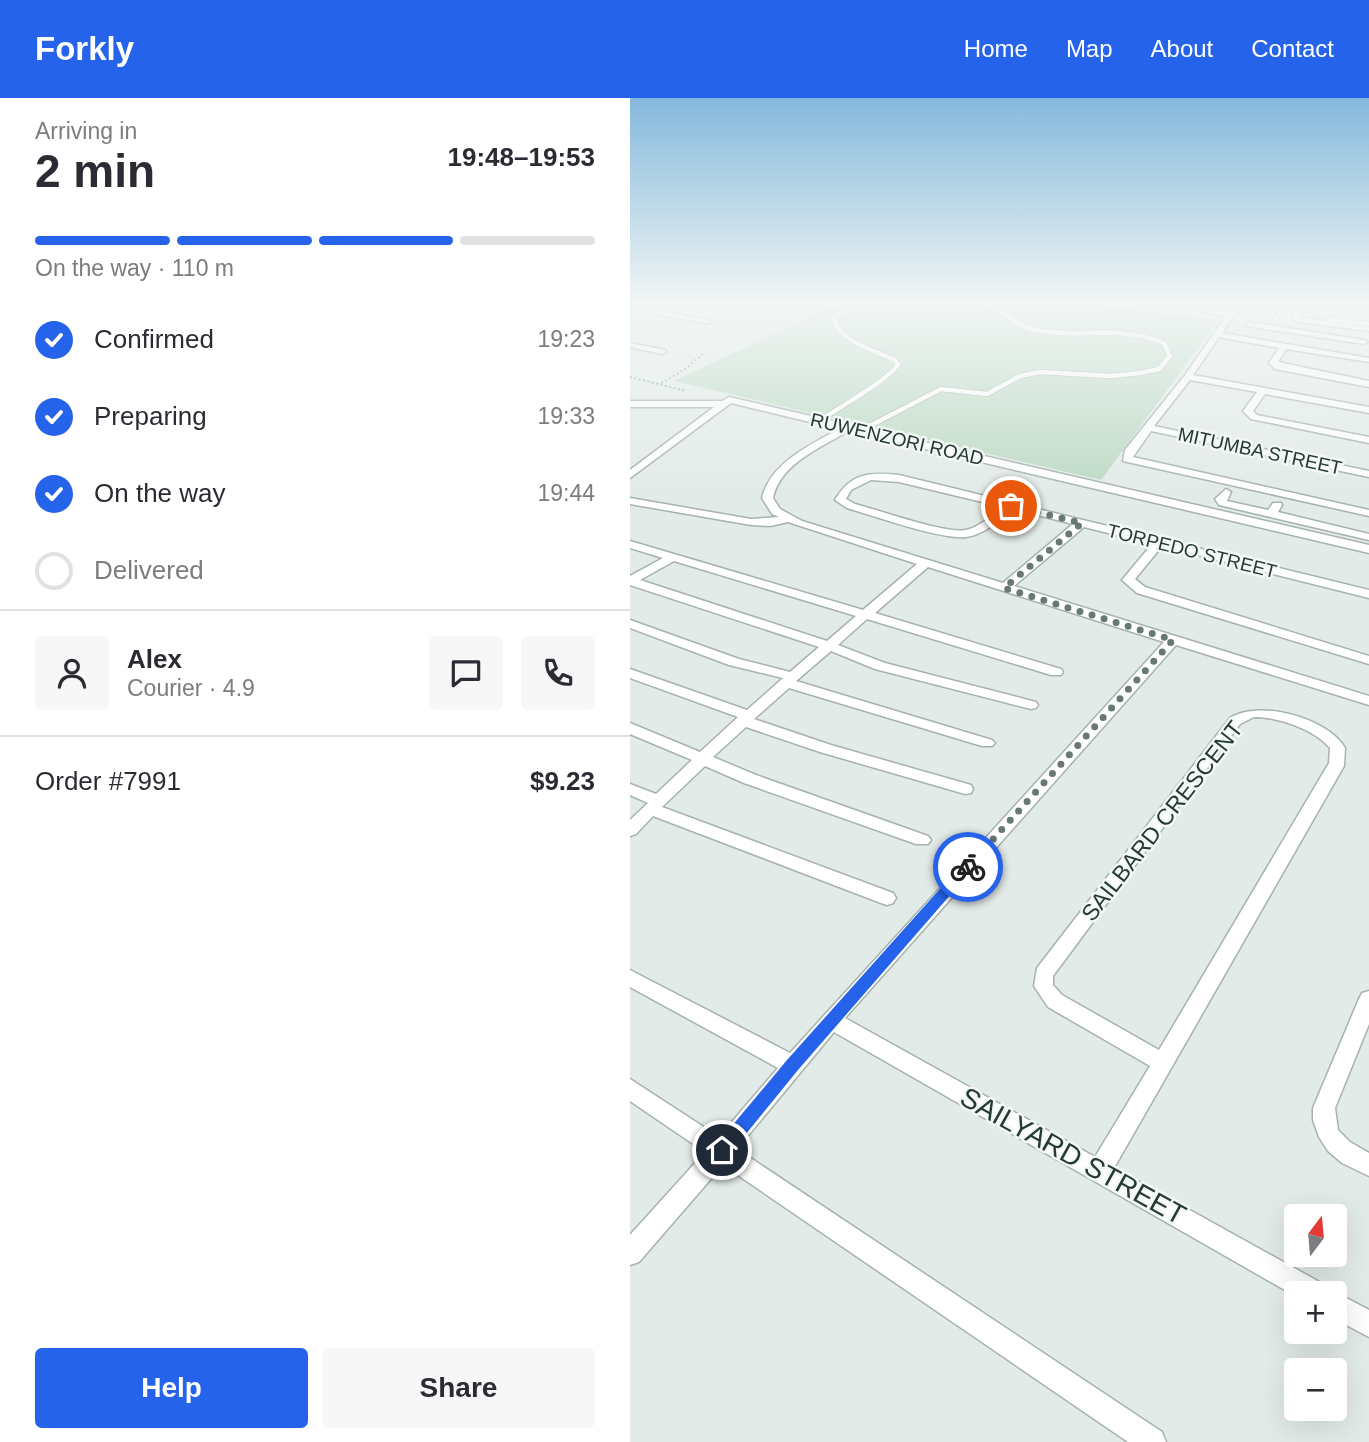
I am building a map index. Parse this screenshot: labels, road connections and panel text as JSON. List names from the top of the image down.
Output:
{
  "streets": {
    "street": [
      "RUWENZORI ROAD",
      "MITUMBA STREET",
      "TORPEDO STREET",
      "SAILBARD CRESCENT",
      "SAILYARD STREET"
    ]
  },
  "crossings": [
    ["SAILBARD CRESCENT", "SAILYARD STREET"]
  ],
  "north": "top",
  "page": {
    "header": "Forkly",
    "nav": [
      "Home",
      "Map",
      "About",
      "Contact"
    ],
    "heading": ["2 min", "Arriving in", "19:48–19:53"],
    "panel": [
      "Alex",
      "Courier · 4.9",
      "Order #7991",
      "$9.23"
    ],
    "bar": "On the way · 110 m",
    "list": [
      ["Confirmed", "19:23"],
      ["Preparing", "19:33"],
      ["On the way", "19:44"],
      "Delivered"
    ],
    "map_buttons": ["+", "−"],
    "buttons": ["Help", "Share"]
  }
}
